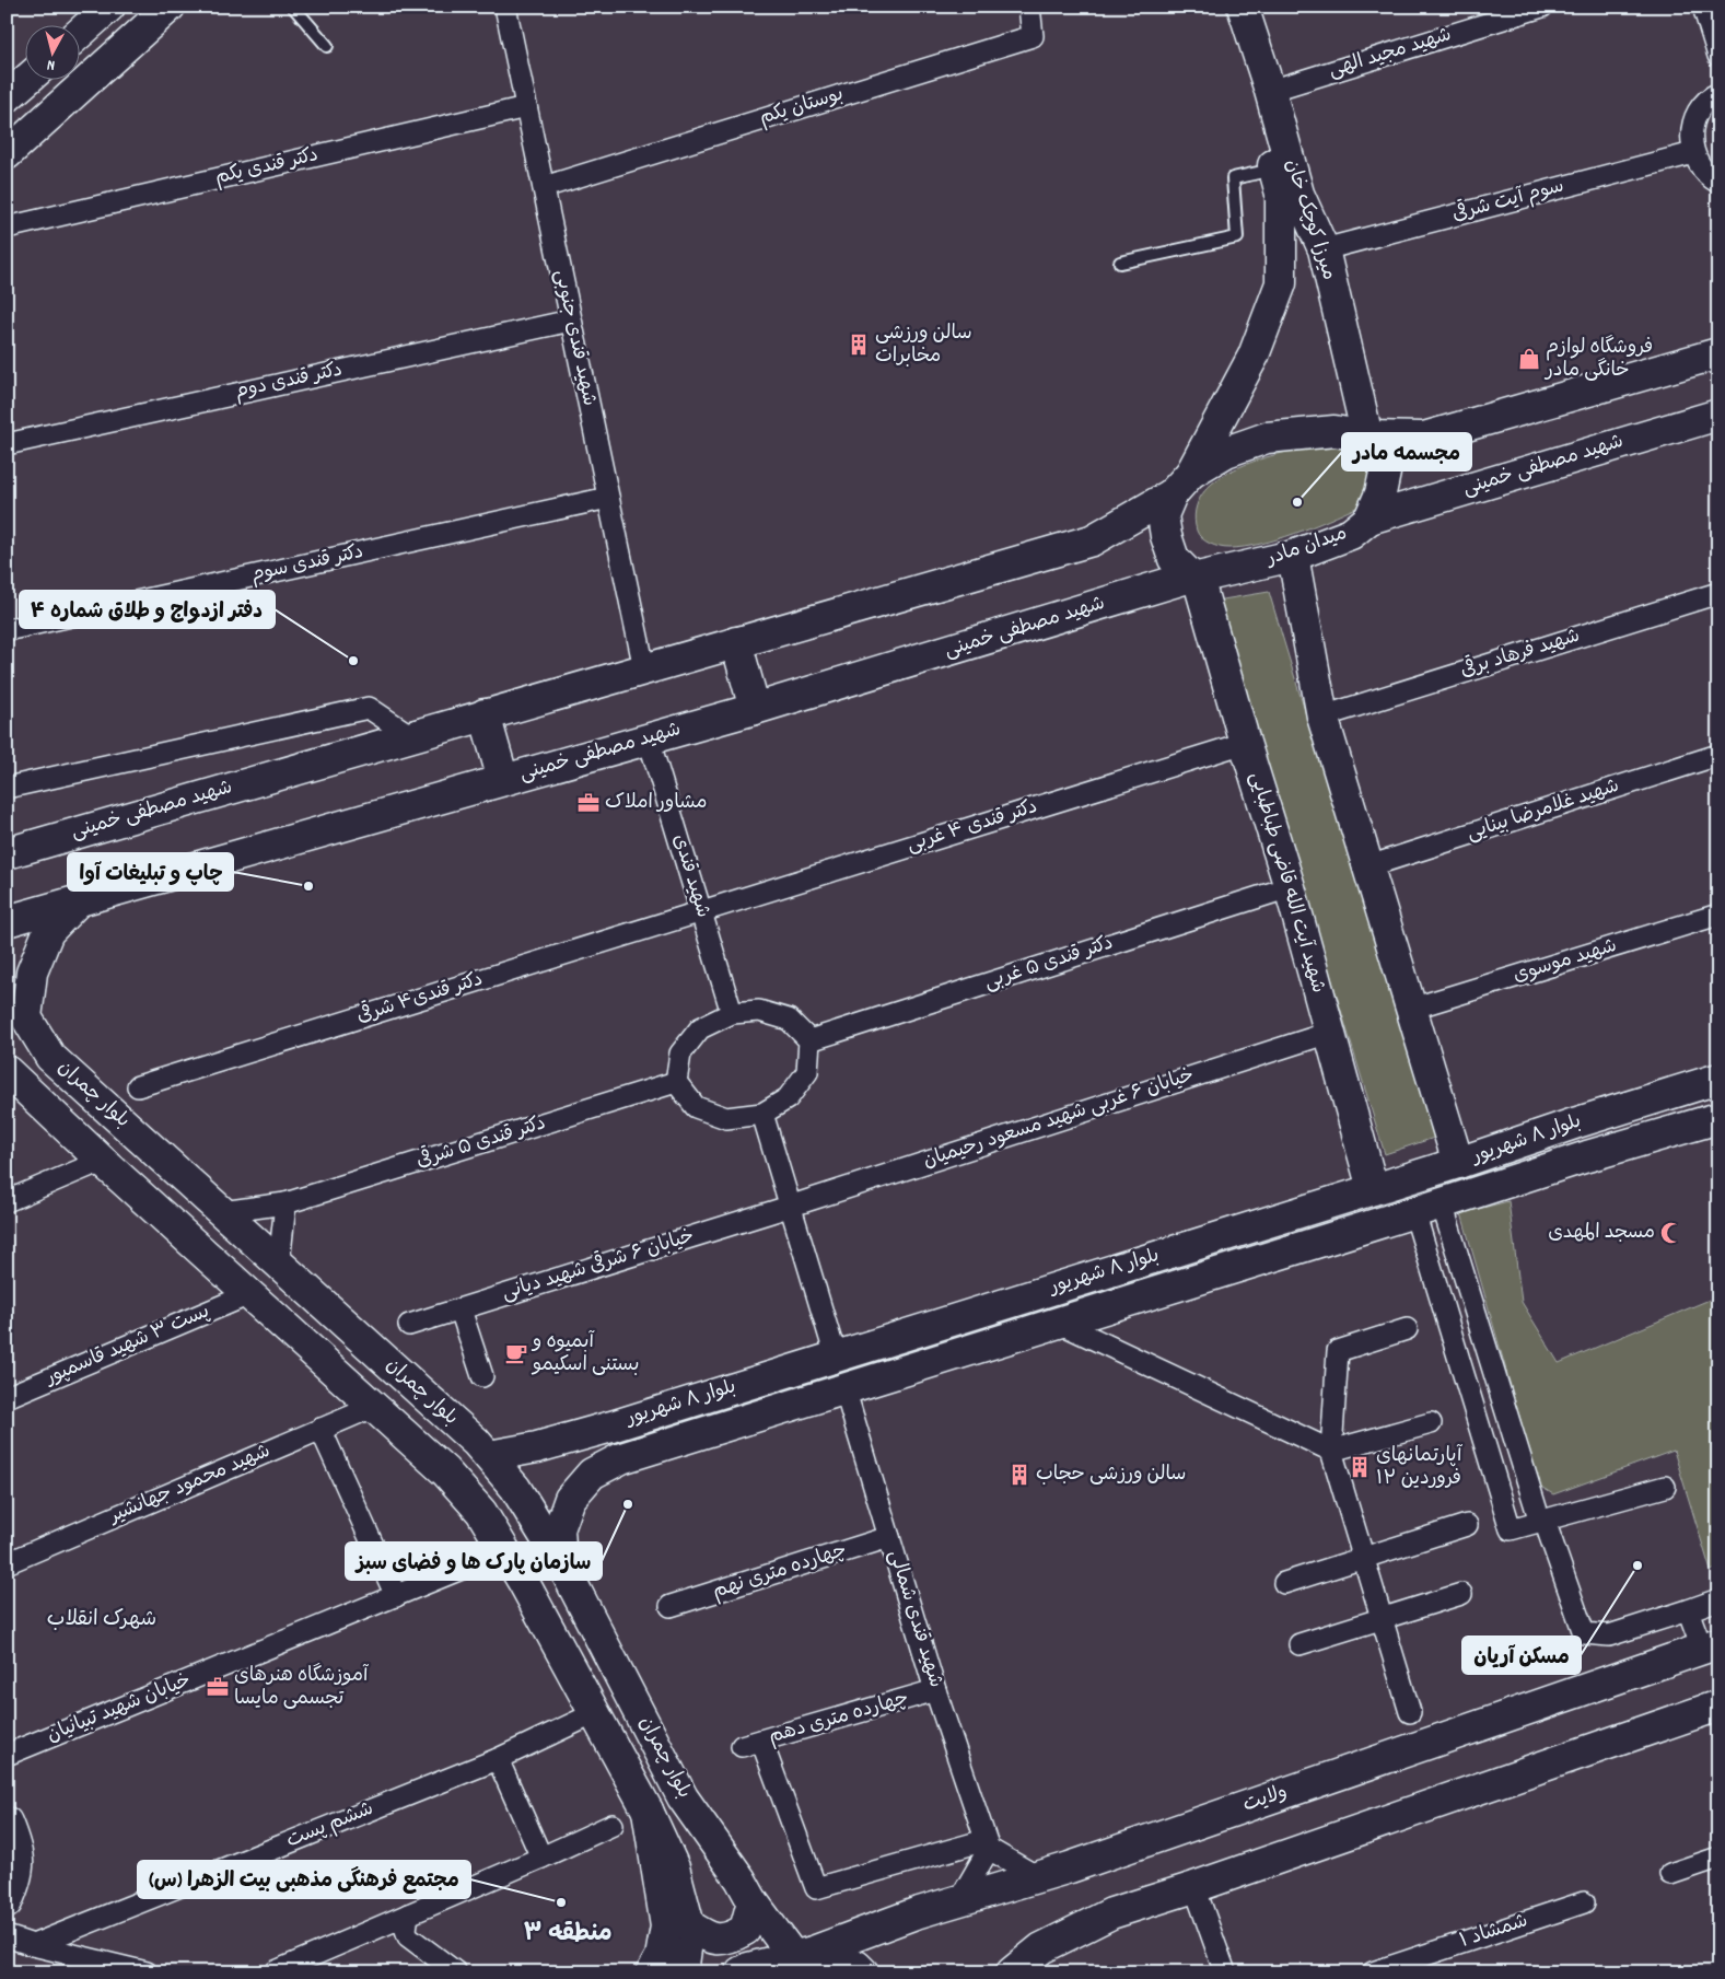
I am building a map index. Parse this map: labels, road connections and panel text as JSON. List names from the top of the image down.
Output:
{
  "streets": {
    "main road": [
      "میرزا کوچک خان",
      "شهید مصطفی خمینی",
      "میدان مادر",
      "شهید آیت الله قاضی طباطبایی",
      "بلوار چمران",
      "بلوار ۸ شهریور",
      "ولایت"
    ],
    "street": [
      "شهید مجید الهی",
      "بوستان یکم",
      "دکتر قندی یکم",
      "سوم آیت شرقی",
      "شهید قندی جنوبی",
      "دکتر قندی دوم",
      "دکتر قندی سوم",
      "شهید فرهاد برقی",
      "شهید غلامرضا بینایی",
      "دکتر قندی ۴ غربی",
      "شهید قندی",
      "شهید موسوی",
      "دکتر قندی ۵ غربی",
      "دکتر قندی۴ شرقی",
      "خیابان ۶ غربی شهید مسعود رحیمیان",
      "دکتر قندی ۵ شرقی",
      "خیابان ۶ شرقی شهید دیانی",
      "پست ۳ شهید قاسمپور",
      "شهید محمود جهانشیر",
      "چهارده متری نهم",
      "شهید قندی شمالی",
      "خیابان شهید تبیانیان",
      "چهارده متری دهم",
      "ششم پست",
      "شمشاد ۱"
    ]
  },
  "crossings": [
    ["شهید مجید الهی", "میرزا کوچک خان"],
    ["بوستان یکم", "شهید قندی جنوبی"],
    ["دکتر قندی یکم", "شهید قندی جنوبی"],
    ["سوم آیت شرقی", "میرزا کوچک خان"],
    ["میرزا کوچک خان", "شهید مصطفی خمینی"],
    ["میرزا کوچک خان", "میدان مادر"],
    ["شهید قندی جنوبی", "دکتر قندی دوم"],
    ["شهید قندی جنوبی", "شهید مصطفی خمینی"],
    ["شهید قندی جنوبی", "دکتر قندی سوم"],
    ["شهید مصطفی خمینی", "میدان مادر"],
    ["شهید مصطفی خمینی", "شهید قندی"],
    ["شهید مصطفی خمینی", "شهید آیت الله قاضی طباطبایی"],
    ["شهید مصطفی خمینی", "بلوار چمران"],
    ["میدان مادر", "شهید آیت الله قاضی طباطبایی"],
    ["دکتر قندی ۴ غربی", "شهید قندی"],
    ["دکتر قندی ۴ غربی", "شهید آیت الله قاضی طباطبایی"],
    ["دکتر قندی ۴ غربی", "دکتر قندی۴ شرقی"],
    ["شهید قندی", "دکتر قندی ۵ غربی"],
    ["شهید قندی", "دکتر قندی۴ شرقی"],
    ["شهید قندی", "دکتر قندی ۵ شرقی"],
    ["شهید آیت الله قاضی طباطبایی", "دکتر قندی ۵ غربی"],
    ["شهید آیت الله قاضی طباطبایی", "خیابان ۶ غربی شهید مسعود رحیمیان"],
    ["شهید آیت الله قاضی طباطبایی", "بلوار ۸ شهریور"],
    ["دکتر قندی ۵ غربی", "دکتر قندی ۵ شرقی"],
    ["بلوار چمران", "بلوار ۸ شهریور"],
    ["بلوار چمران", "دکتر قندی ۵ شرقی"],
    ["بلوار چمران", "پست ۳ شهید قاسمپور"],
    ["بلوار چمران", "شهید محمود جهانشیر"],
    ["بلوار چمران", "خیابان شهید تبیانیان"],
    ["بلوار چمران", "ولایت"],
    ["بلوار چمران", "ششم پست"],
    ["خیابان ۶ غربی شهید مسعود رحیمیان", "خیابان ۶ شرقی شهید دیانی"],
    ["بلوار ۸ شهریور", "شهید قندی شمالی"],
    ["چهارده متری نهم", "شهید قندی شمالی"],
    ["شهید قندی شمالی", "چهارده متری دهم"]
  ],
  "districts": ["شهرک انقلاب", "منطقه ۳"],
  "places": {
    "building": ["سالن ورزشی مخابرات", "آپارتمانهای ۱۲ فروردین", "سالن ورزشی حجاب"],
    "shop": ["فروشگاه لوازم خانگی مادر"],
    "other": [
      "مجسمه مادر",
      "دفتر ازدواج و طلاق شماره ۴",
      "چاپ و تبلیغات آوا",
      "سازمان پارک ها و فضای سبز",
      "مسکن آریان",
      "مجتمع فرهنگی مذهبی بیت الزهرا (س)"
    ],
    "office": ["مشاور املاک", "آموزشگاه هنرهای تجسمی مایسا"],
    "mosque": ["مسجد المهدی"],
    "cafe": ["آبمیوه و بستنی اسکیمو"]
  },
  "north": "bottom"
}
